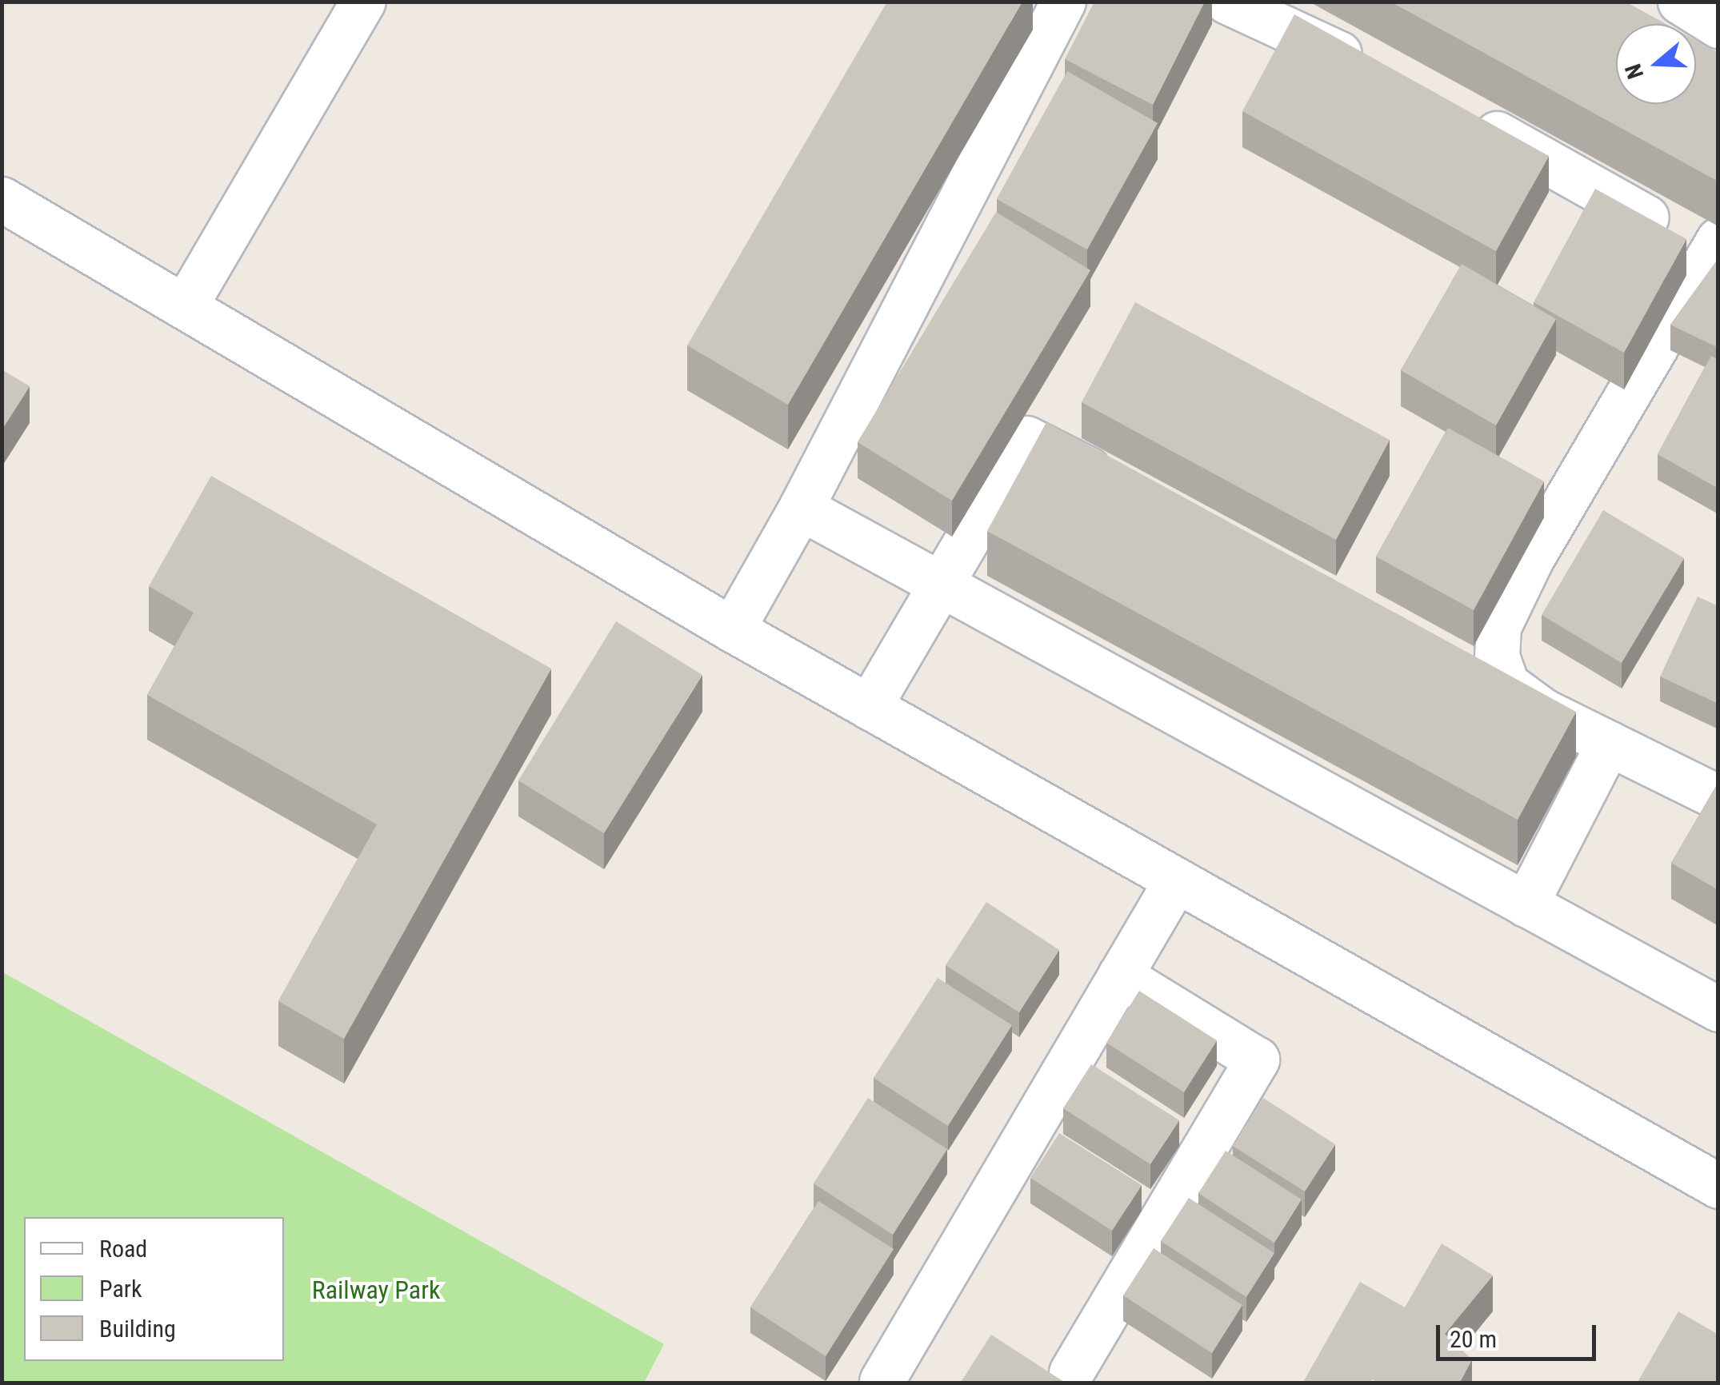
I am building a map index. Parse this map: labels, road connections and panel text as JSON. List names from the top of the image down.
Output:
{
  "parks": ["Railway Park"],
  "legend": ["Road", "Park", "Building"],
  "scale_bar": "20 m",
  "north": "left"
}
